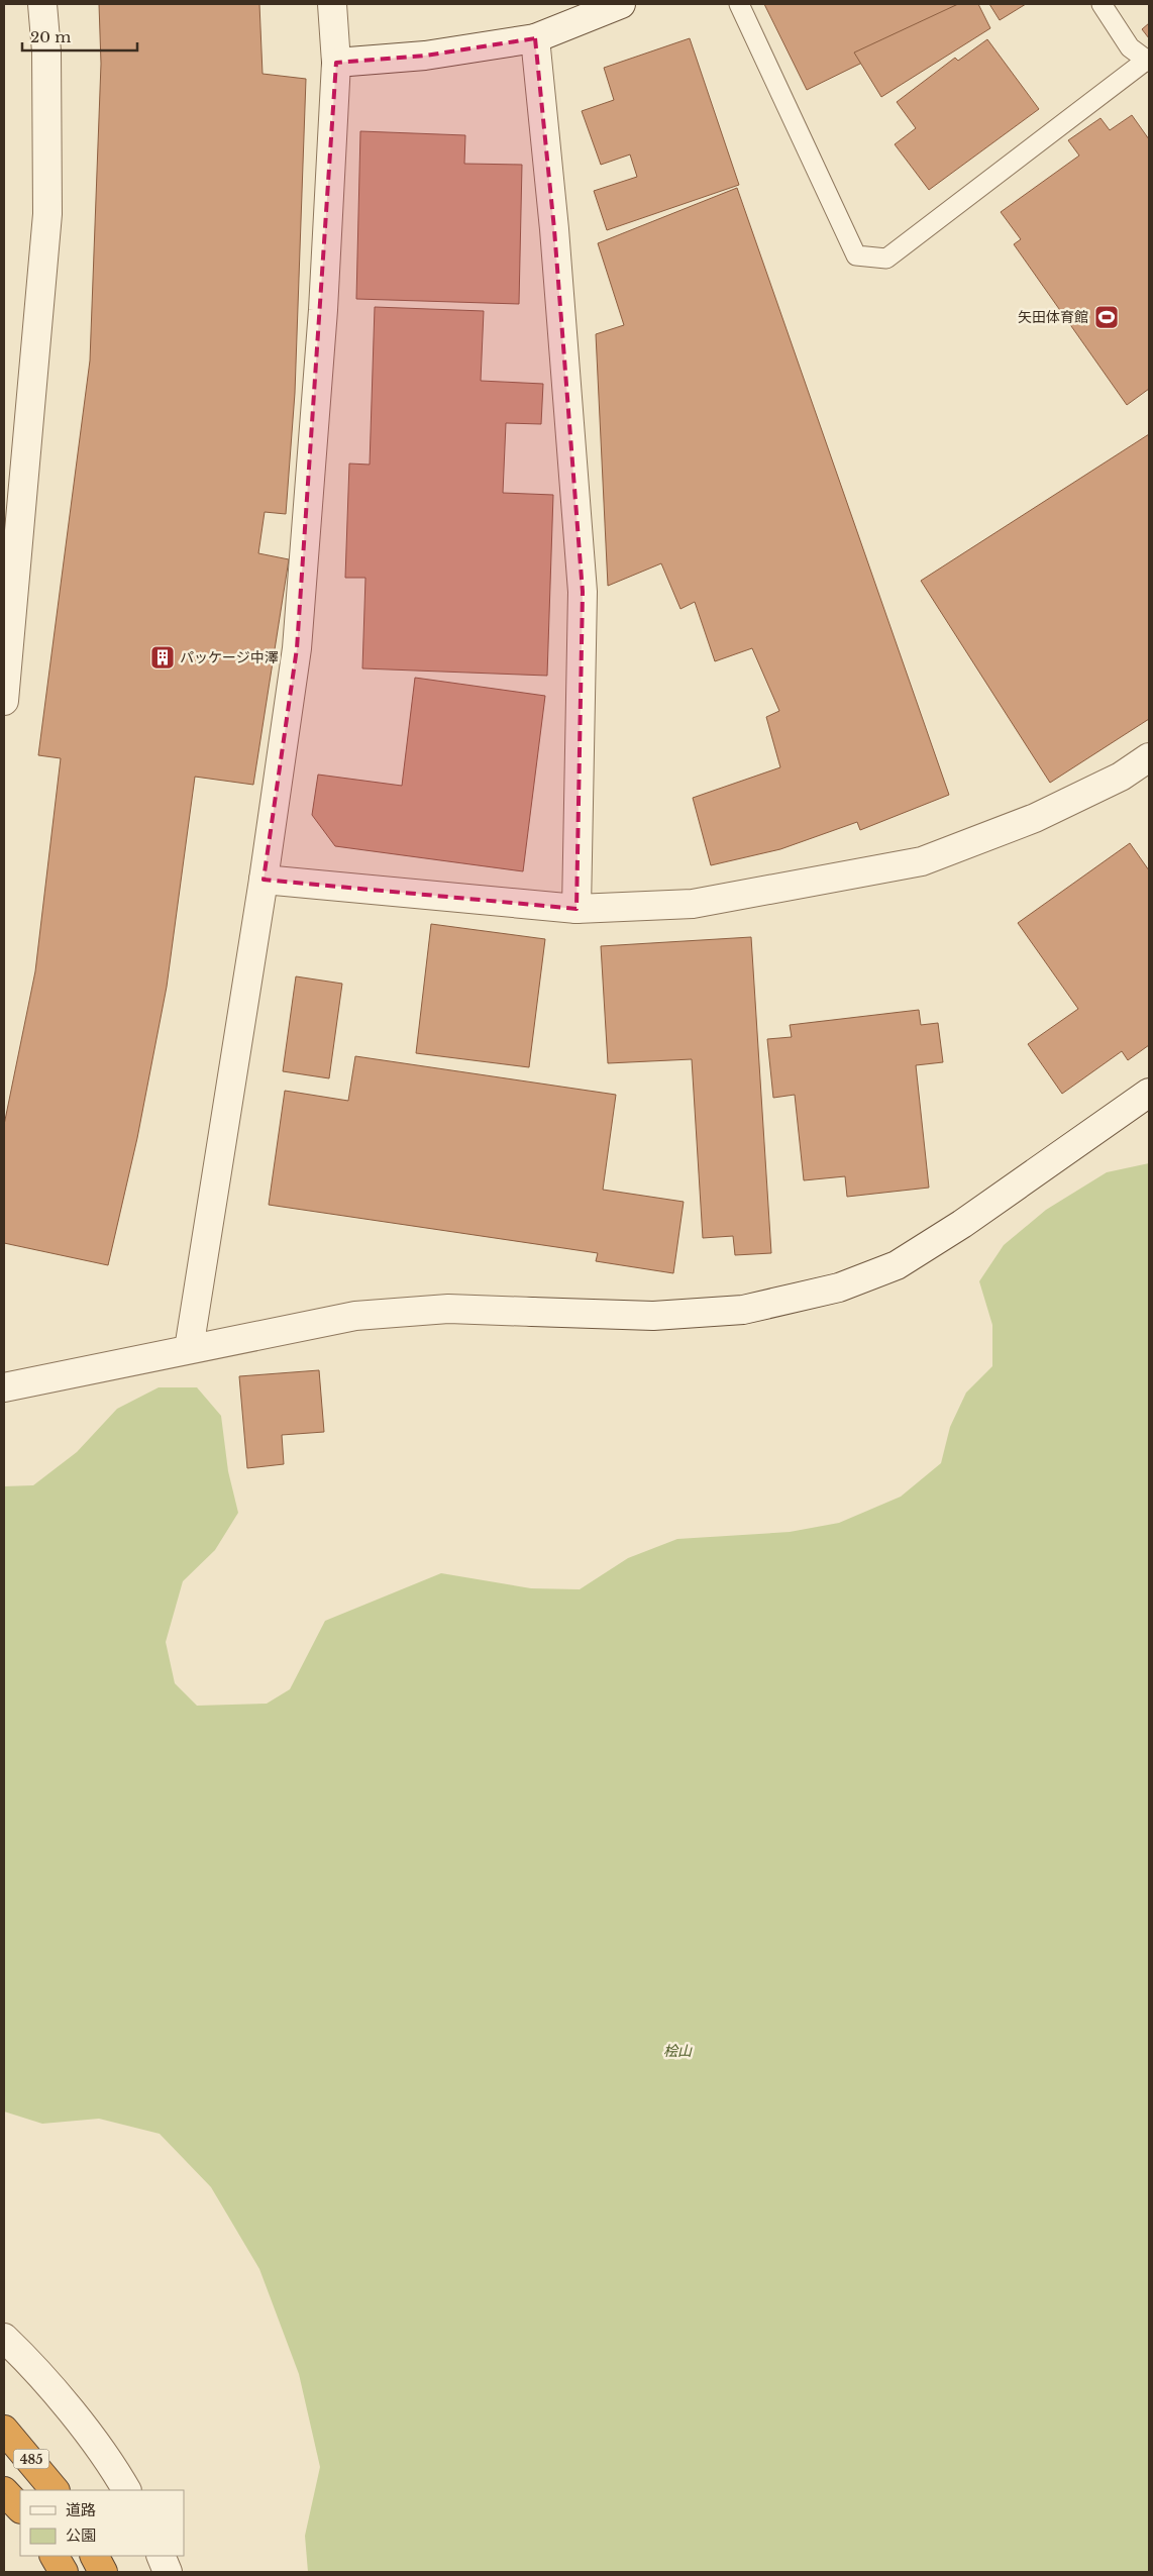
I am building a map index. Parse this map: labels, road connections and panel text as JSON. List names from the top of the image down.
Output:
{
  "streets": {
    "highway": ["485"]
  },
  "parks": ["桧山"],
  "places": {
    "sports": ["矢田体育館"],
    "building": ["パッケージ中澤"]
  },
  "legend": ["道路", "公園"],
  "scale_bar": "20 m"
}
